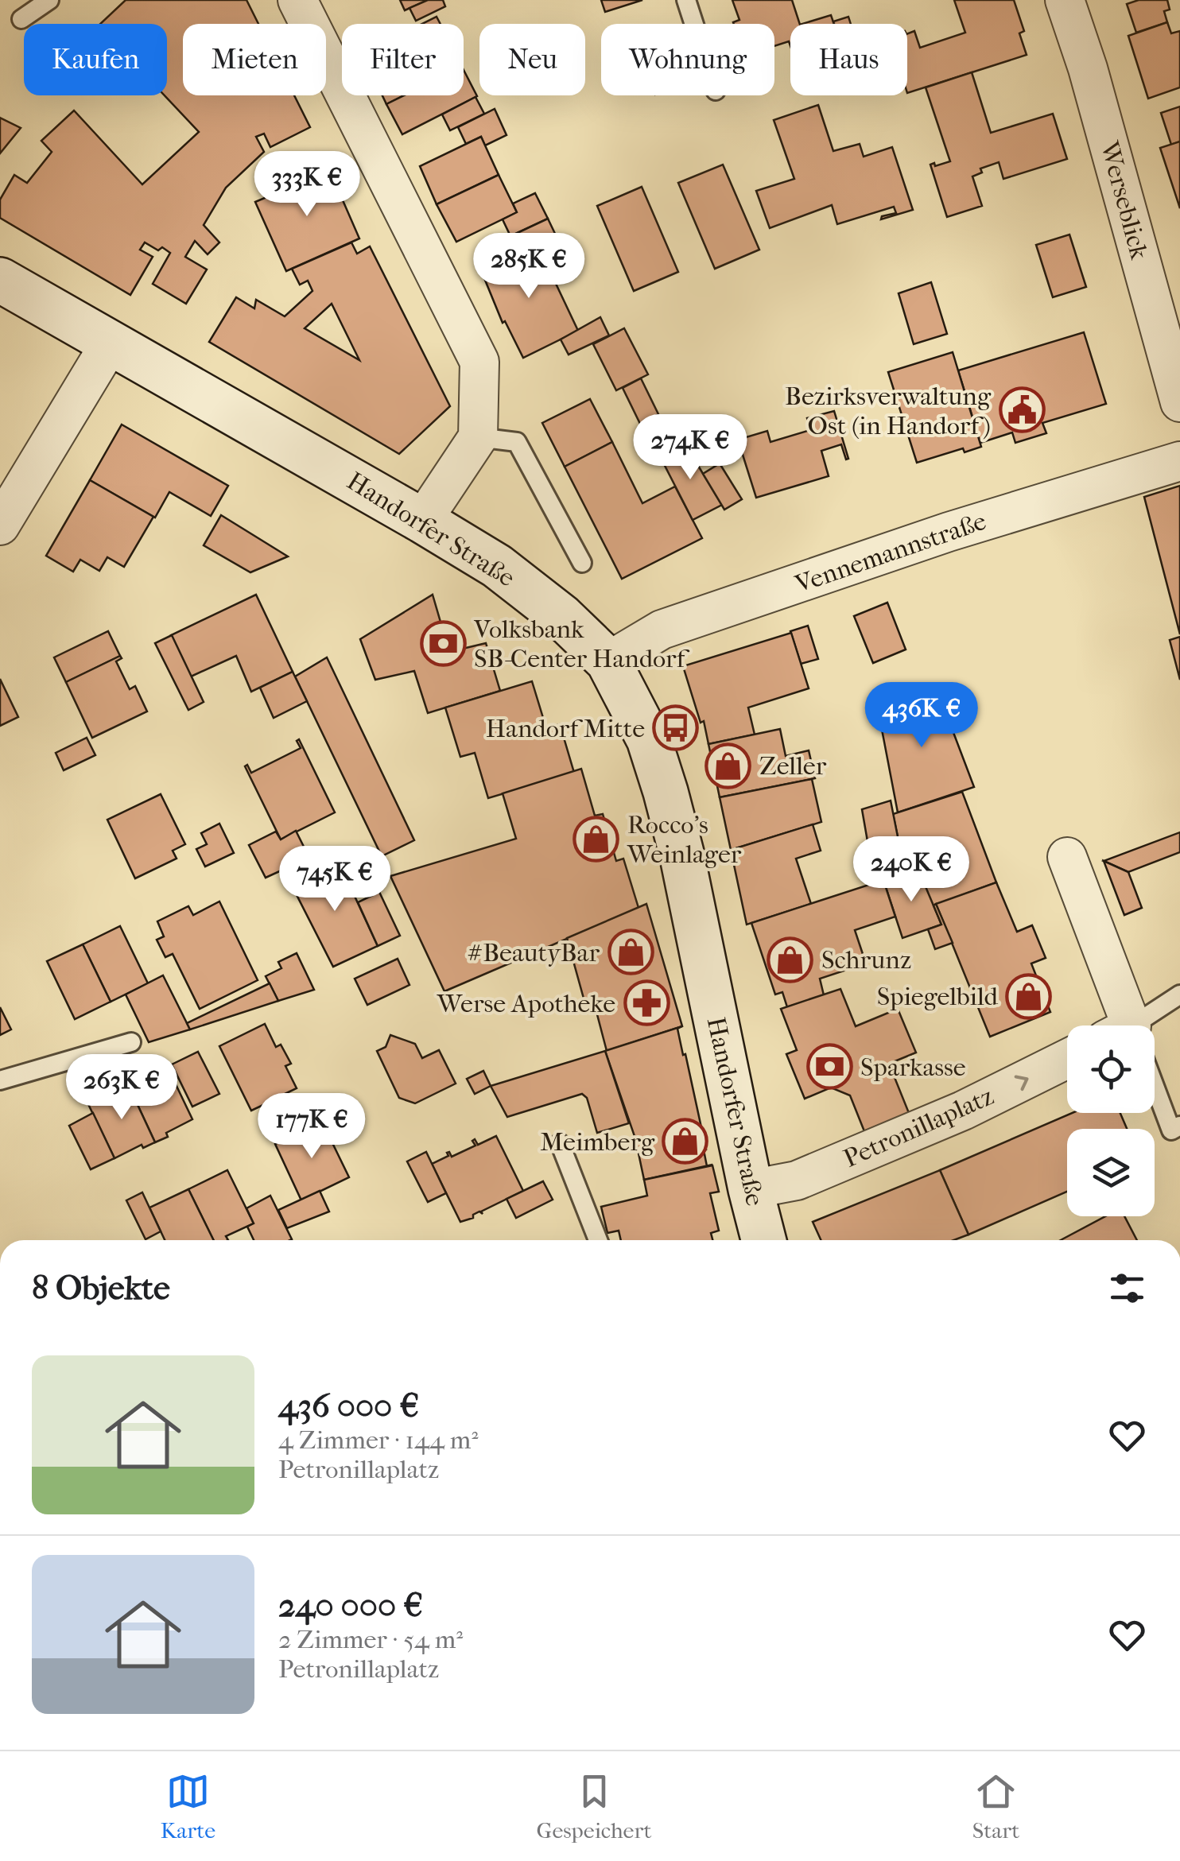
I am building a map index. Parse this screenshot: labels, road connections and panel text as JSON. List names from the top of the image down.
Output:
{
  "streets": {
    "street": [
      "Werseblick",
      "Handorfer Straße",
      "Vennemannstraße",
      "Petronillaplatz"
    ]
  },
  "crossings": [
    ["Handorfer Straße", "Vennemannstraße"],
    ["Handorfer Straße", "Petronillaplatz"]
  ],
  "one_way": ["Petronillaplatz"],
  "places": {
    "public building": ["Bezirksverwaltung Ost (in Handorf)"],
    "bank": ["Volksbank SB-Center Handorf", "Sparkasse"],
    "bus stop": ["Handorf Mitte"],
    "shop": [
      "Zeller",
      "Rocco's Weinlager",
      "#BeautyBar",
      "Schrunz",
      "Spiegelbild",
      "Meimberg"
    ],
    "pharmacy": ["Werse Apotheke"]
  },
  "page": {
    "chip": [
      "Kaufen",
      "Mieten",
      "Filter",
      "Neu",
      "Wohnung",
      "Haus"
    ],
    "price": [
      "333K €",
      "285K €",
      "274K €",
      "436K €",
      "240K €",
      "745K €",
      "263K €",
      "177K €"
    ],
    "heading": "8 Objekte",
    "list": [
      {
        "name": "436 000 €",
        "note": "4 Zimmer · 144 m² · Petronillaplatz"
      },
      {
        "name": "240 000 €",
        "note": "2 Zimmer · 54 m² · Petronillaplatz"
      }
    ],
    "tabs": ["Karte", "Gespeichert", "Start"]
  }
}
